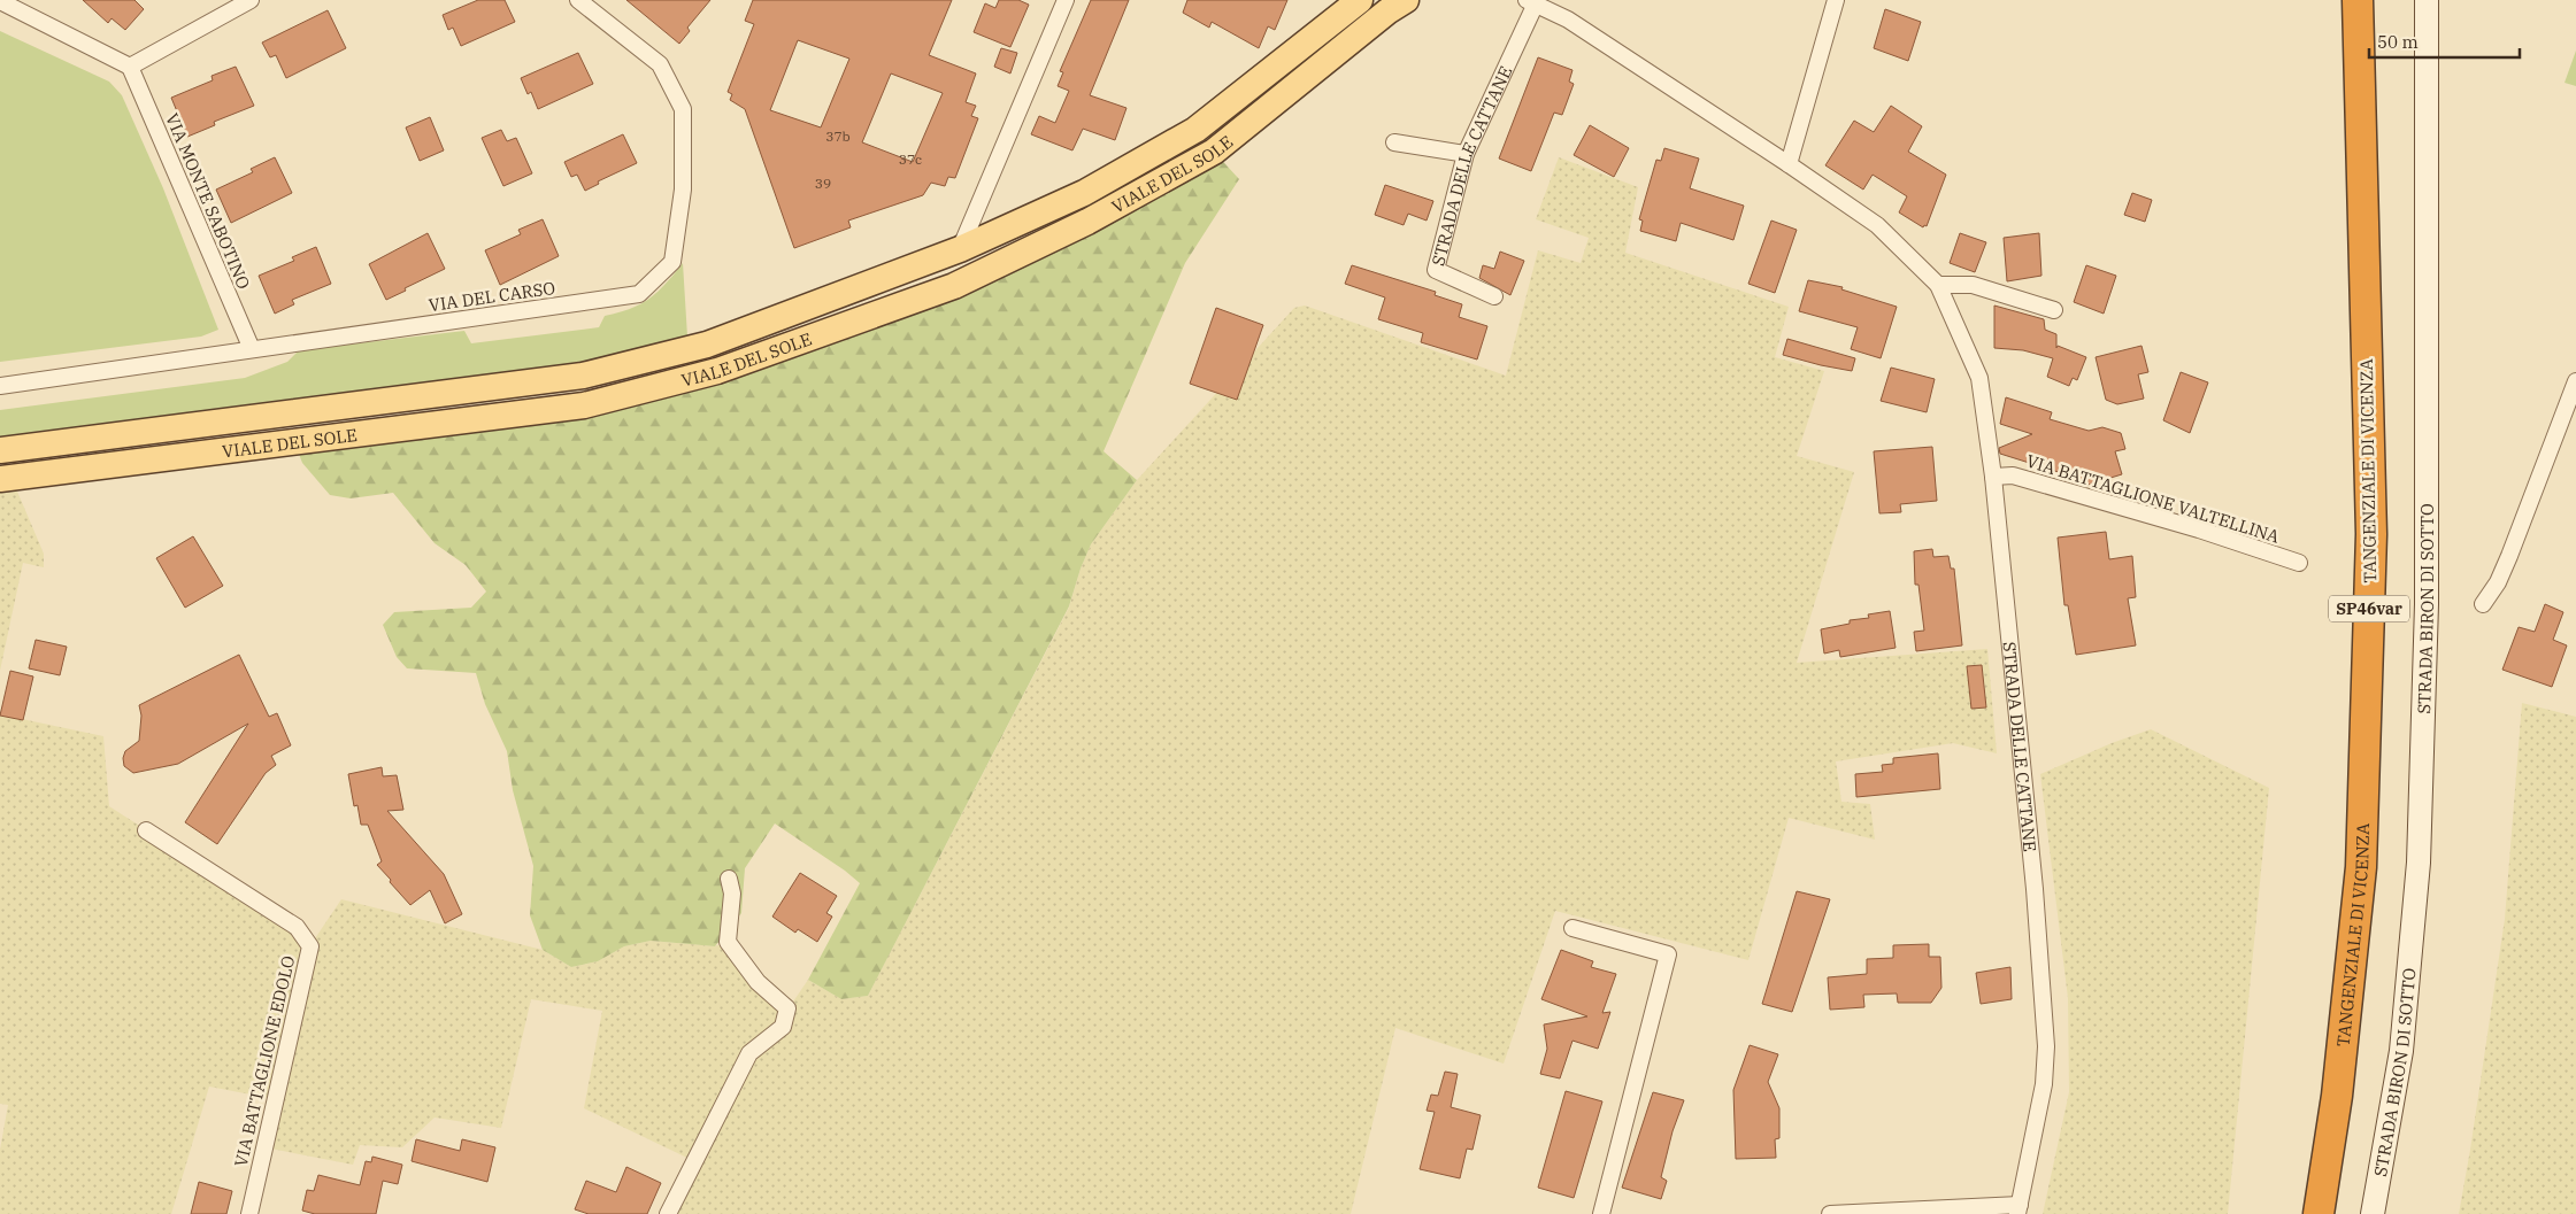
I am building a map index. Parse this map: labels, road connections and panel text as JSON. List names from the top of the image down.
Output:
{
  "streets": {
    "highway": ["TANGENZIALE DI VICENZA", "SP46var"],
    "main road": ["VIALE DEL SOLE"],
    "street": [
      "STRADA DELLE CATTANE",
      "VIA MONTE SABOTINO",
      "VIA DEL CARSO",
      "VIA BATTAGLIONE VALTELLINA",
      "STRADA BIRON DI SOTTO",
      "VIA BATTAGLIONE EDOLO"
    ]
  },
  "crossings": [
    ["STRADA DELLE CATTANE", "VIA BATTAGLIONE VALTELLINA"],
    ["VIA MONTE SABOTINO", "VIA DEL CARSO"]
  ],
  "house_numbers": ["37b", "37c", "39"],
  "scale_bar": "50 m"
}
